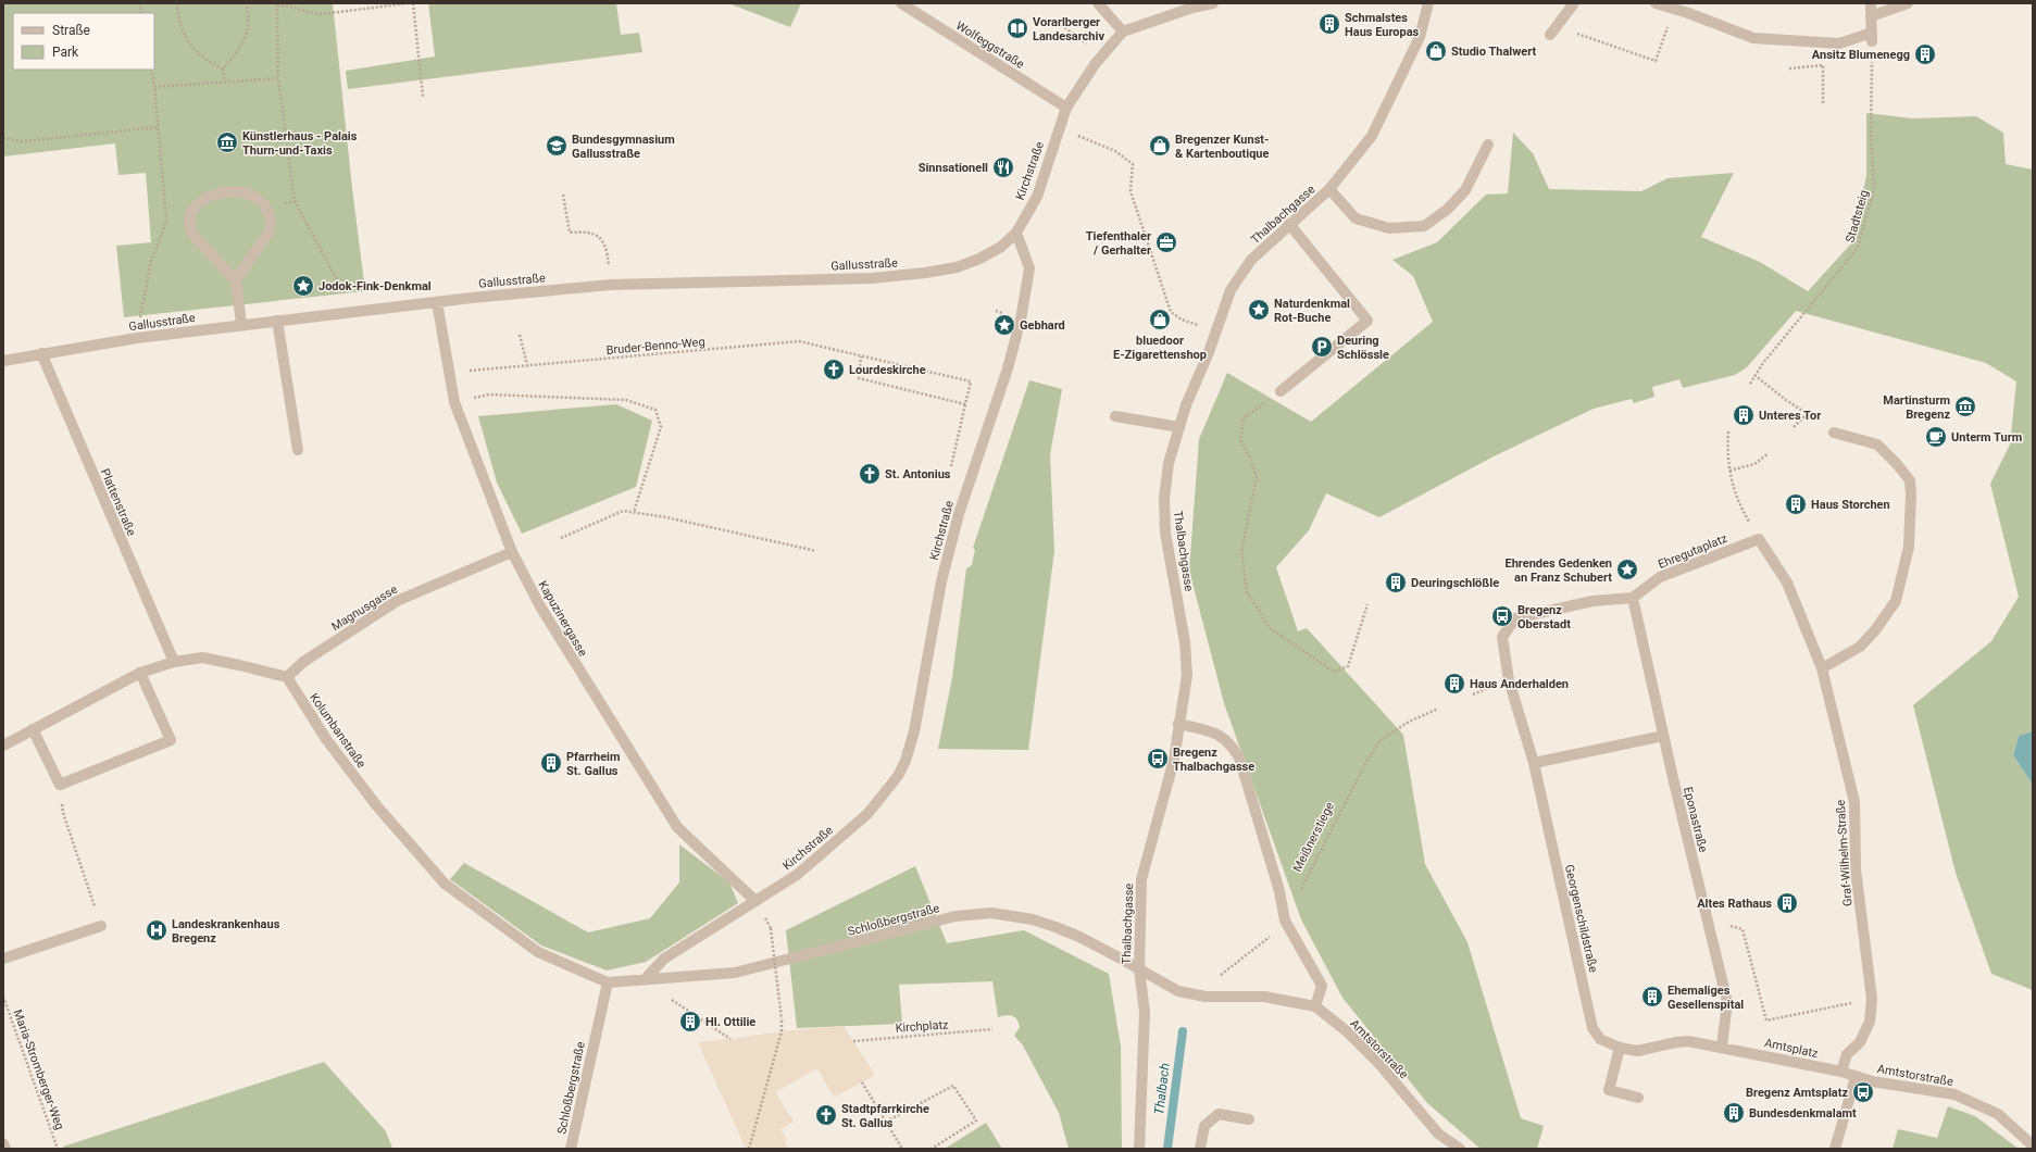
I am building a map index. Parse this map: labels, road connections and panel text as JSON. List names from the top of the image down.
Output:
{
  "streets": {
    "street": [
      "Wolfeggstraße",
      "Kirchstraße",
      "Thalbachgasse",
      "Gallusstraße",
      "Plattenstraße",
      "Ehregutaplatz",
      "Magnusgasse",
      "Kapuzinergasse",
      "Kolumbanstraße",
      "Eponastraße",
      "Graf-Wilhelm-Straße",
      "Georgenschildstraße",
      "Schloßbergstraße",
      "Amtsplatz",
      "Amtstorstraße"
    ],
    "path": [
      "Stadtsteig",
      "Bruder-Benno-Weg",
      "Meißnerstiege",
      "Kirchplatz",
      "Maria-Stromberger-Weg"
    ]
  },
  "crossings": [
    ["Wolfeggstraße", "Kirchstraße"],
    ["Kirchstraße", "Gallusstraße"],
    ["Kirchstraße", "Kapuzinergasse"],
    ["Kirchstraße", "Schloßbergstraße"],
    ["Thalbachgasse", "Schloßbergstraße"],
    ["Thalbachgasse", "Amtstorstraße"],
    ["Gallusstraße", "Plattenstraße"],
    ["Gallusstraße", "Kapuzinergasse"],
    ["Bruder-Benno-Weg", "Kapuzinergasse"],
    ["Ehregutaplatz", "Eponastraße"],
    ["Ehregutaplatz", "Graf-Wilhelm-Straße"],
    ["Ehregutaplatz", "Georgenschildstraße"],
    ["Magnusgasse", "Kapuzinergasse"],
    ["Magnusgasse", "Kolumbanstraße"],
    ["Kolumbanstraße", "Schloßbergstraße"],
    ["Eponastraße", "Georgenschildstraße"],
    ["Eponastraße", "Amtsplatz"],
    ["Meißnerstiege", "Amtstorstraße"],
    ["Graf-Wilhelm-Straße", "Amtsplatz"],
    ["Georgenschildstraße", "Amtsplatz"],
    ["Schloßbergstraße", "Amtstorstraße"],
    ["Amtsplatz", "Amtstorstraße"]
  ],
  "water": ["Thalbach"],
  "places": {
    "building": [
      "Schmalstes Haus Europas",
      "Ansitz Blumenegg",
      "Unteres Tor",
      "Haus Storchen",
      "Deuringschlößle",
      "Haus Anderhalden",
      "Pfarrheim St. Gallus",
      "Altes Rathaus",
      "Ehemaliges Gesellenspital",
      "Hl. Ottilie",
      "Bundesdenkmalamt"
    ],
    "library": ["Vorarlberger Landesarchiv"],
    "shop": ["Studio Thalwert", "Bregenzer Kunst- & Kartenboutique", "bluedoor E-Zigarettenshop"],
    "museum": ["Künstlerhaus - Palais Thurn-und-Taxis", "Martinsturm Bregenz"],
    "school or university": ["Bundesgymnasium Gallusstraße"],
    "restaurant": ["Sinnsationell"],
    "office": ["Tiefenthaler / Gerhalter"],
    "place": [
      "Jodok-Fink-Denkmal",
      "Naturdenkmal Rot-Buche",
      "Gebhard",
      "Ehrendes Gedenken an Franz Schubert"
    ],
    "parking": ["Deuring Schlössle"],
    "church": ["Lourdeskirche", "St. Antonius", "Stadtpfarrkirche St. Gallus"],
    "cafe": ["Unterm Turm"],
    "bus stop": ["Bregenz Oberstadt", "Bregenz Thalbachgasse", "Bregenz Amtsplatz"],
    "hospital": ["Landeskrankenhaus Bregenz"]
  },
  "legend": ["Straße", "Park"]
}
